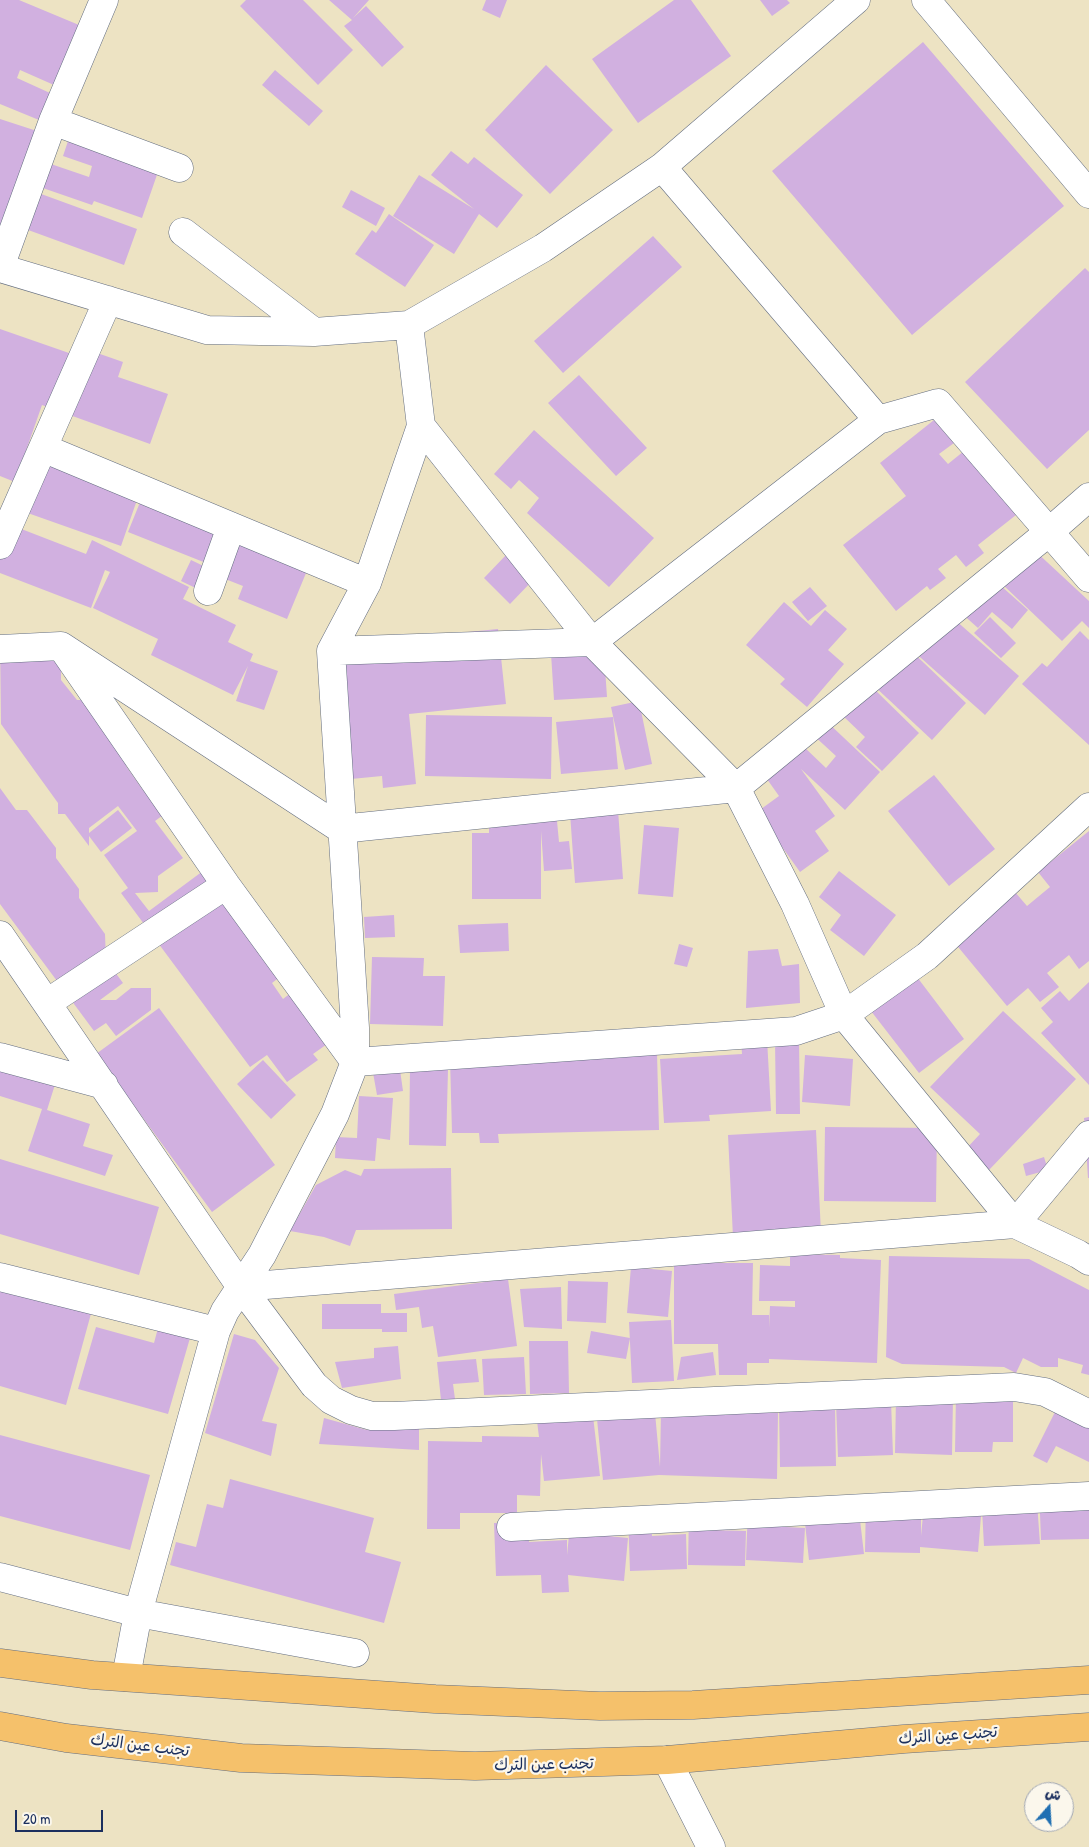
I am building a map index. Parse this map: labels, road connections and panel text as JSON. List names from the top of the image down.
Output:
{
  "streets": {
    "highway": ["تجنب عين الترك"]
  },
  "scale_bar": "20 m",
  "north": "top"
}
